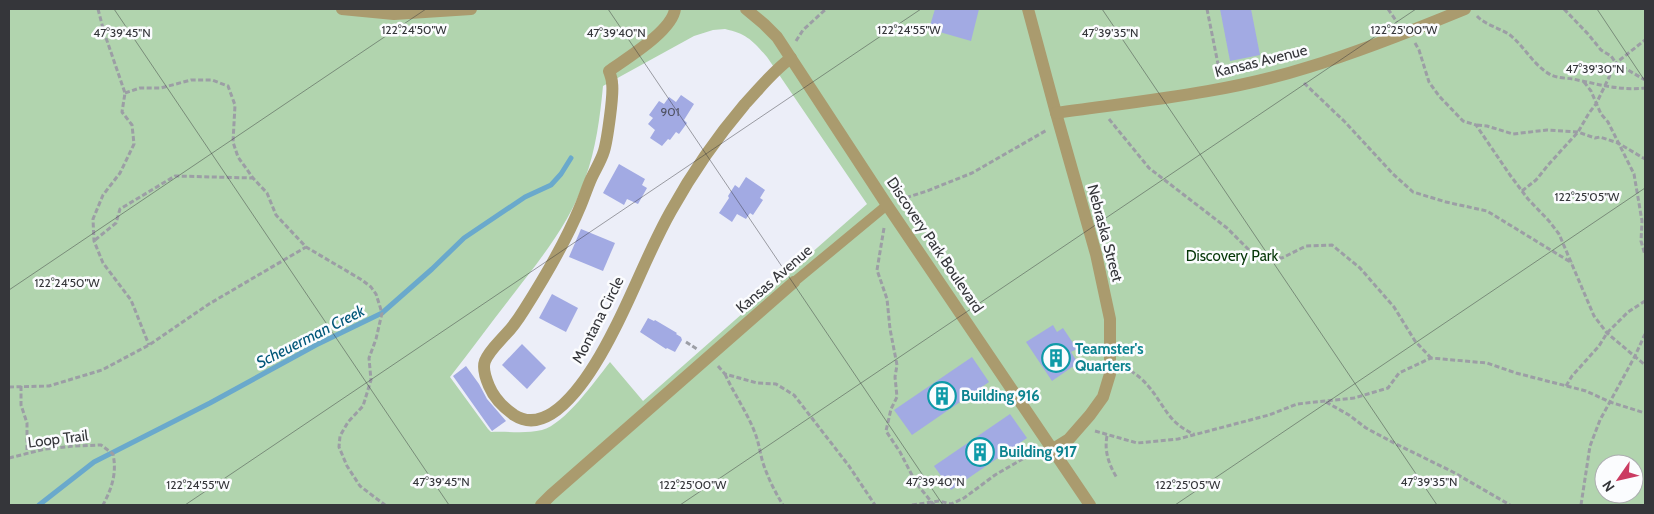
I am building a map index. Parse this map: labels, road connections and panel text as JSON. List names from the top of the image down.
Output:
{
  "streets": {
    "street": [
      "Kansas Avenue",
      "Nebraska Street",
      "Discovery Park Boulevard",
      "Montana Circle"
    ],
    "path": ["Loop Trail"]
  },
  "crossings": [
    ["Kansas Avenue", "Nebraska Street"],
    ["Kansas Avenue", "Discovery Park Boulevard"],
    ["Nebraska Street", "Discovery Park Boulevard"],
    ["Discovery Park Boulevard", "Montana Circle"]
  ],
  "water": ["Scheuerman Creek"],
  "parks": ["Discovery Park"],
  "places": {
    "building": ["Teamster's Quarters", "Building 916", "Building 917"]
  },
  "house_numbers": ["901"],
  "north": "bottom left",
  "coordinates": [
    "122°24'50\"W",
    "122°24'55\"W",
    "122°25'00\"W",
    "47°39'35\"N",
    "47°39'45\"N",
    "47°39'40\"N",
    "47°39'30\"N",
    "122°25'05\"W"
  ]
}
